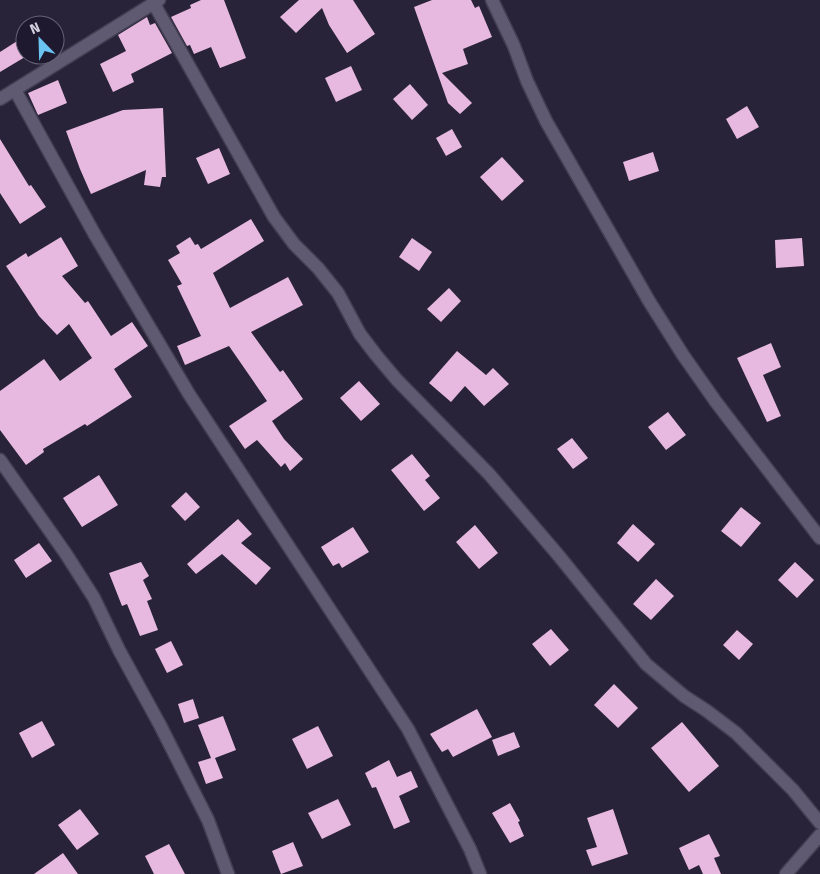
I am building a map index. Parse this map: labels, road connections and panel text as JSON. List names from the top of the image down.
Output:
{
  "north": "top left"
}
